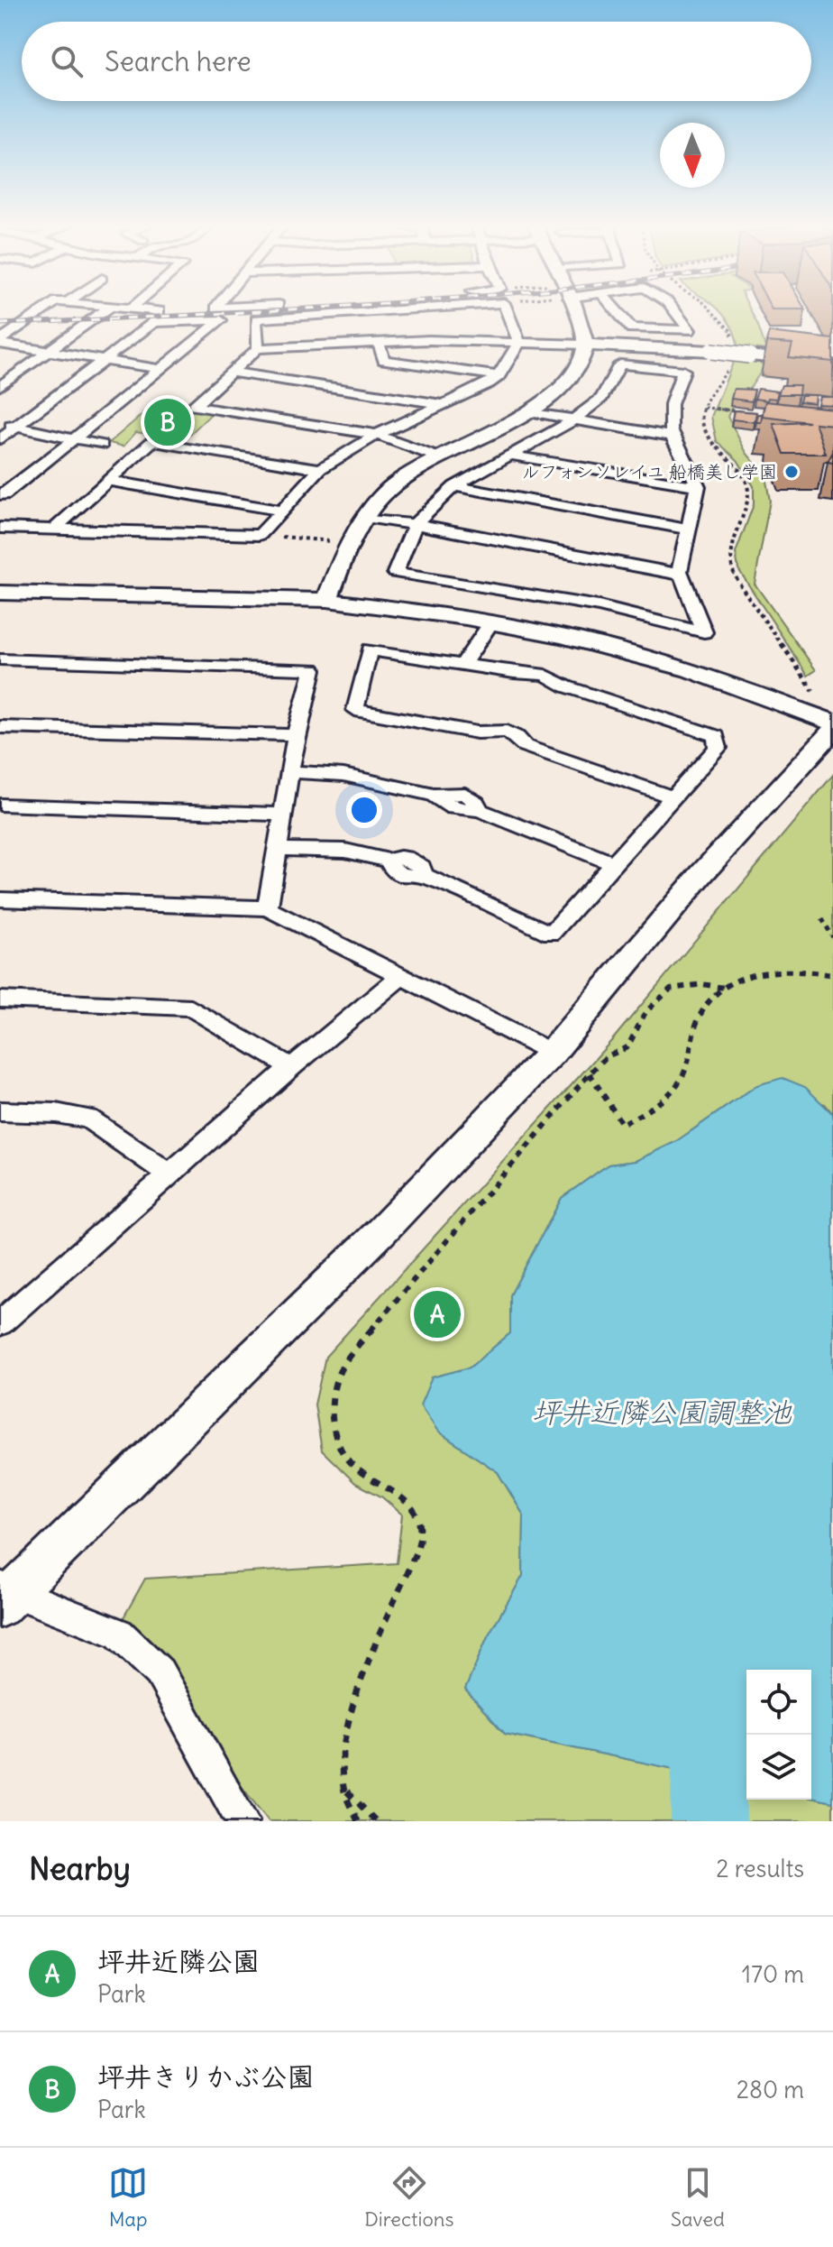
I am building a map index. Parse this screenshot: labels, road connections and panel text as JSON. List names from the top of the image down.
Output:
{
  "water": ["坪井近隣公園調整池"],
  "places": ["ルフォンソレイユ 船橋美し学園"],
  "north": "bottom",
  "page": {
    "search": "Search here",
    "pins": ["B", "A"],
    "heading": ["Nearby", "2 results"],
    "list": [
      {
        "mark": "A",
        "name": "坪井近隣公園",
        "note": "Park",
        "value": "170 m"
      },
      {
        "mark": "B",
        "name": "坪井きりかぶ公園",
        "note": "Park",
        "value": "280 m"
      }
    ],
    "nav": ["Map", "Directions", "Saved"]
  }
}
